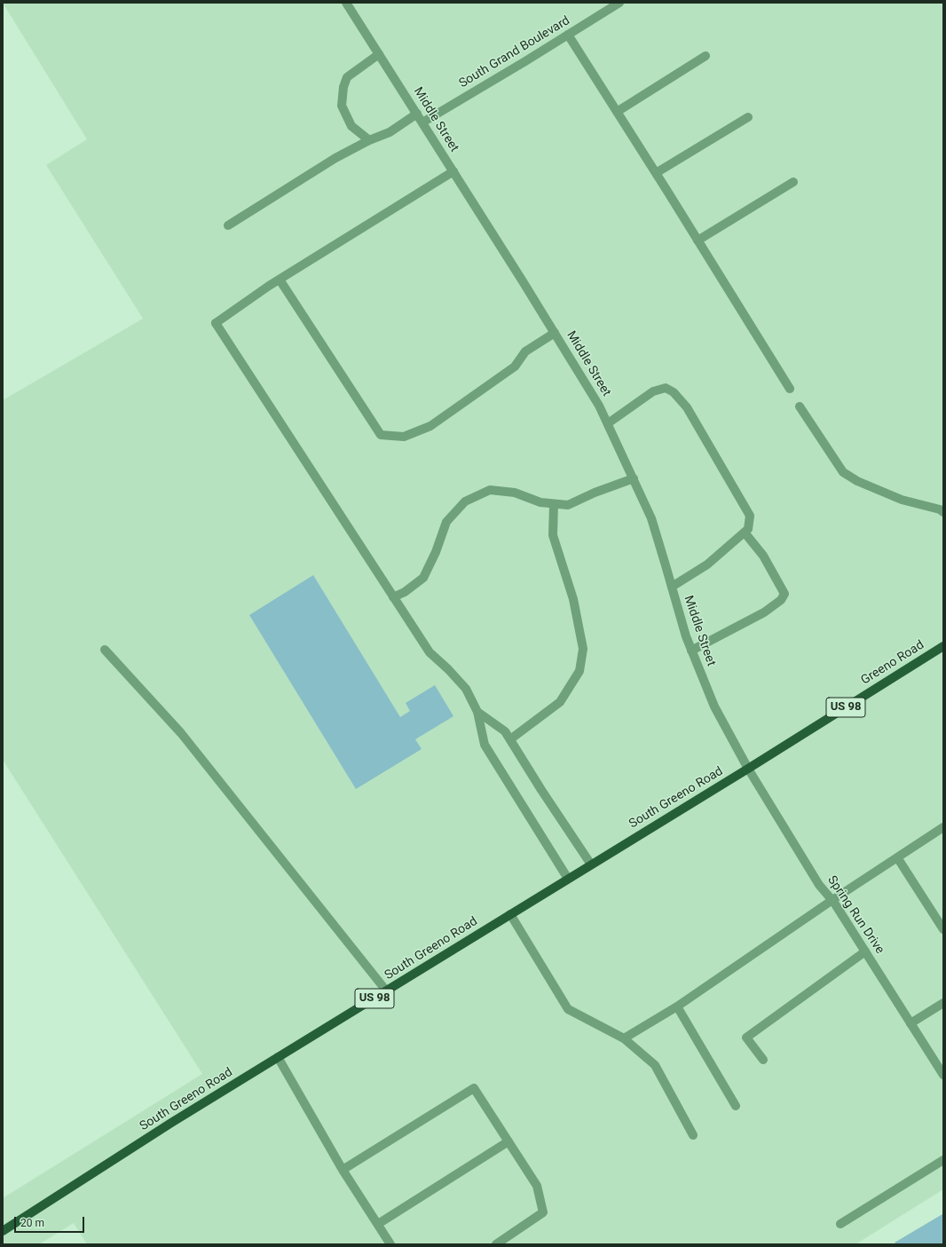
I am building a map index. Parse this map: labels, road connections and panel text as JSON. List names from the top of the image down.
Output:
{
  "streets": {
    "main road": ["Greeno Road", "US 98", "South Greeno Road"],
    "street": ["South Grand Boulevard", "Middle Street", "Spring Run Drive"]
  },
  "crossings": [
    ["South Grand Boulevard", "Middle Street"],
    ["Middle Street", "Greeno Road"],
    ["Middle Street", "South Greeno Road"],
    ["Middle Street", "Spring Run Drive"],
    ["Greeno Road", "South Greeno Road"],
    ["Greeno Road", "Spring Run Drive"],
    ["South Greeno Road", "Spring Run Drive"]
  ],
  "scale_bar": "20 m"
}
